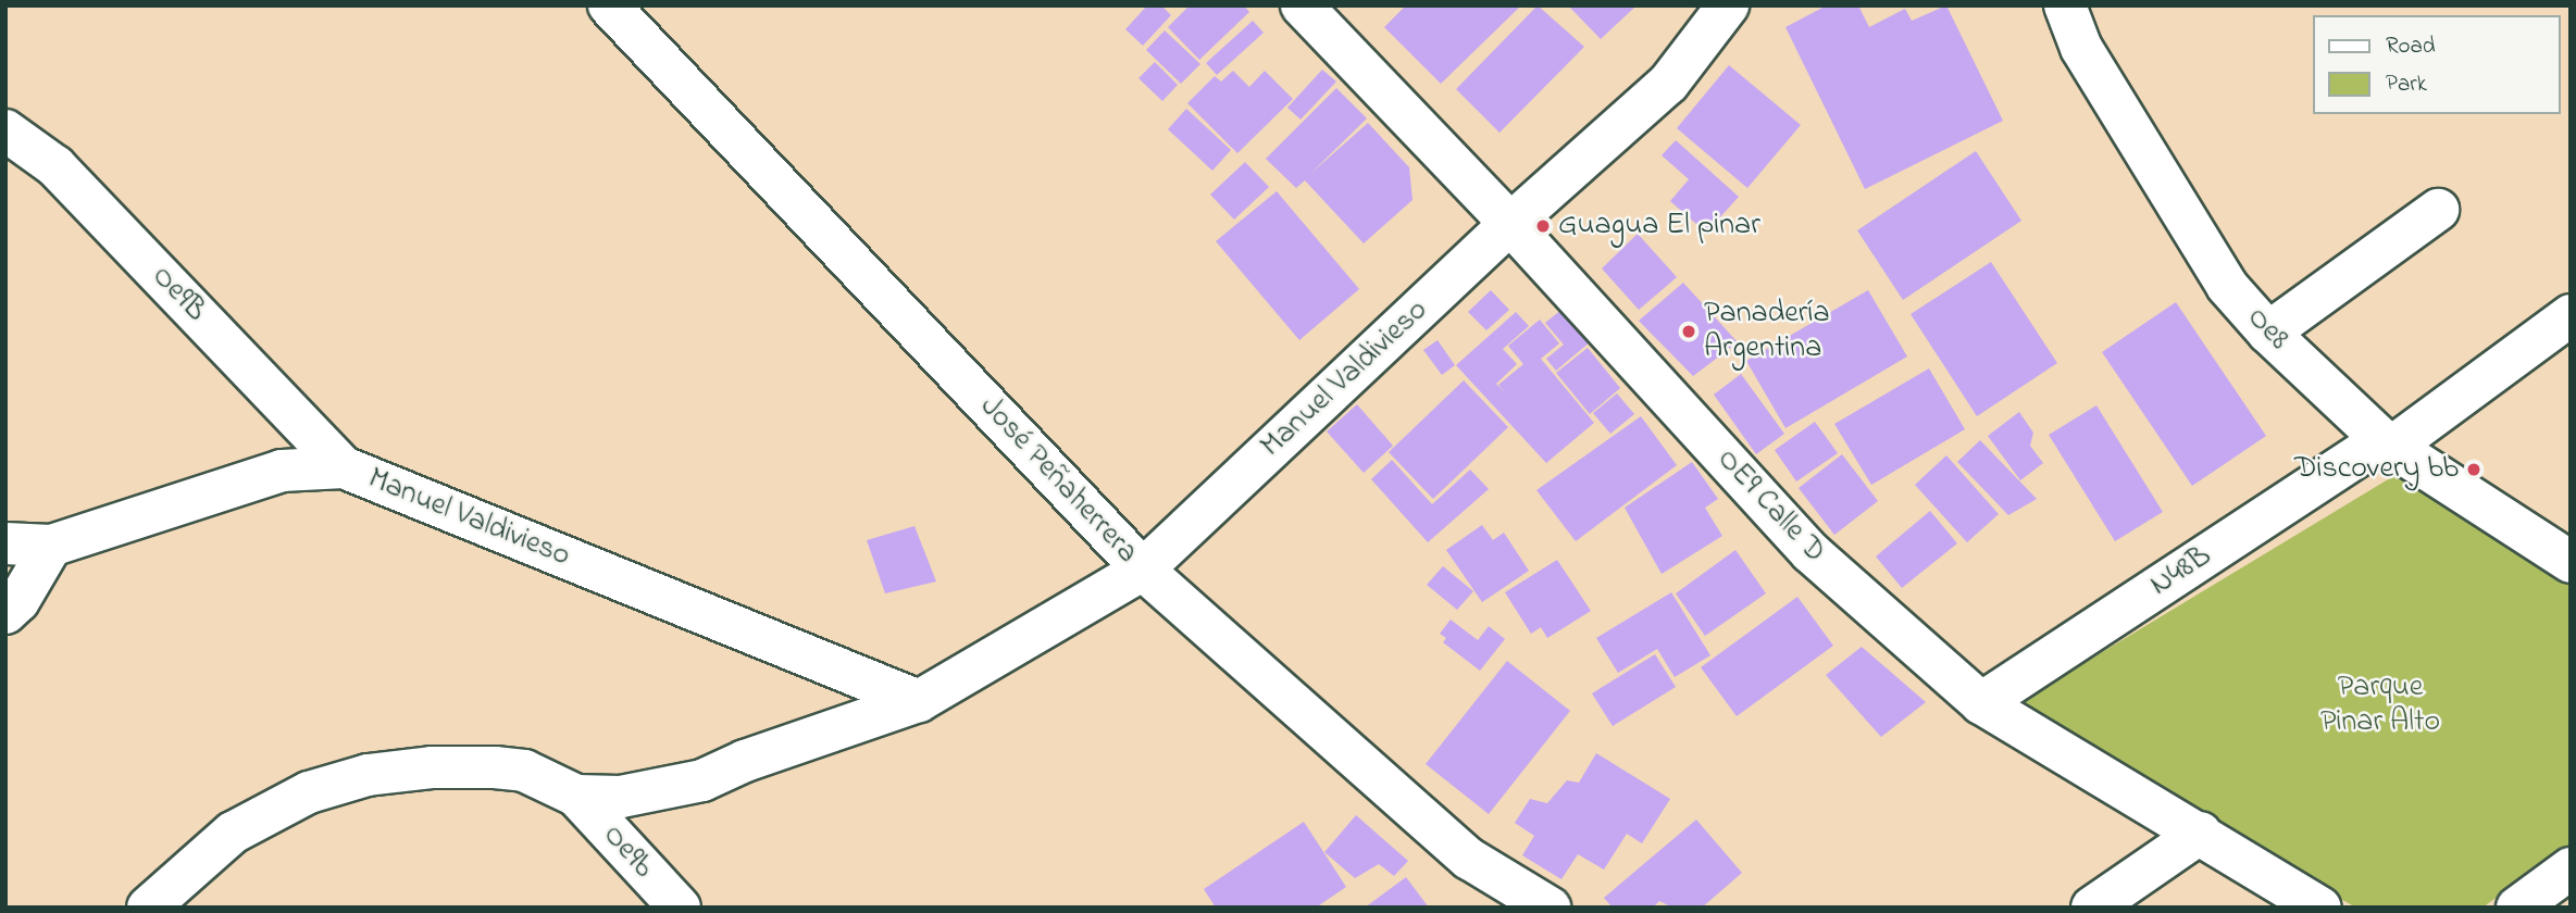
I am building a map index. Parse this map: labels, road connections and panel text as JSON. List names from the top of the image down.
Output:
{
  "streets": {
    "street": [
      "Oe9B",
      "Oe8",
      "Manuel Valdivieso",
      "José Peñaherrera",
      "OE9 Calle D",
      "N48B",
      "Oe9b"
    ]
  },
  "crossings": [
    ["Oe9B", "Manuel Valdivieso"],
    ["Oe8", "N48B"],
    ["Manuel Valdivieso", "José Peñaherrera"],
    ["Manuel Valdivieso", "OE9 Calle D"],
    ["Manuel Valdivieso", "Oe9b"],
    ["OE9 Calle D", "N48B"]
  ],
  "parks": ["Parque Pinar Alto"],
  "places": ["Guagua El pinar", "Panadería Argentina", "Discovery bb"],
  "legend": ["Road", "Park"]
}
